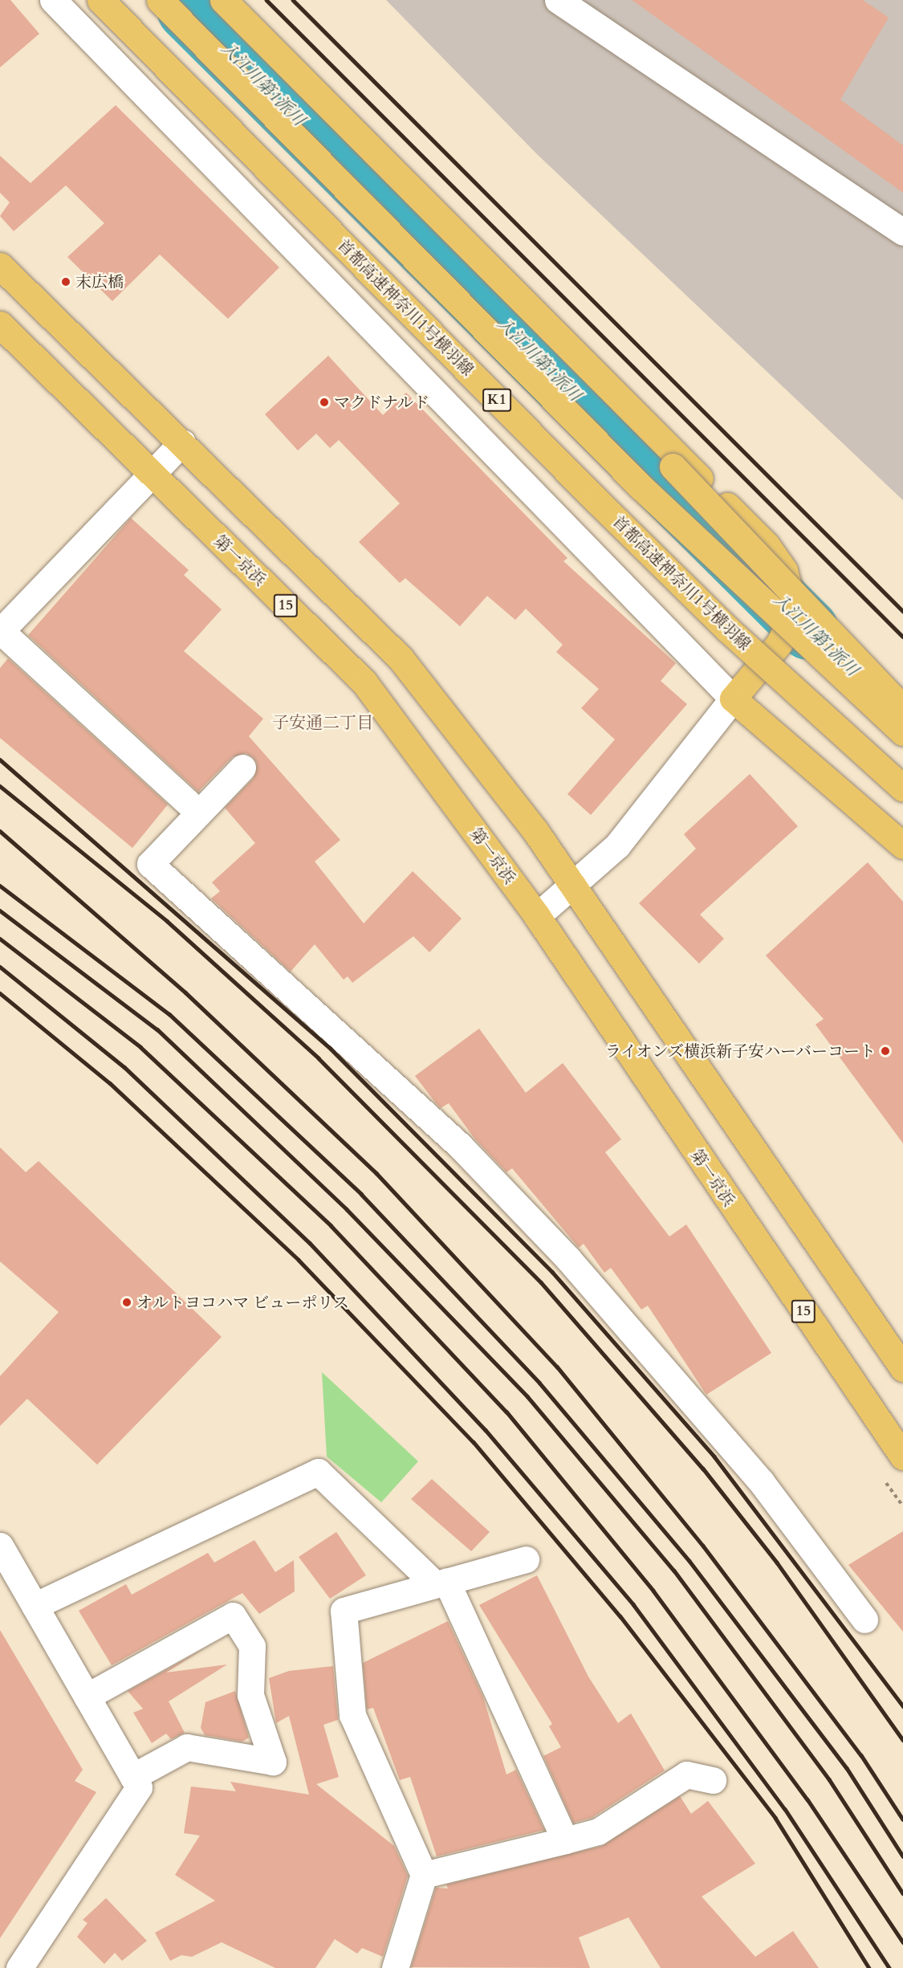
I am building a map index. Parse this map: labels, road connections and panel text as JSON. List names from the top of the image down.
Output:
{
  "streets": {
    "highway": [
      "首都高速神奈川1号横羽線",
      "K1",
      "第一京浜",
      "15"
    ]
  },
  "districts": ["子安通二丁目"],
  "water": ["入江川第1派川"],
  "places": [
    "末広橋",
    "マクドナルド",
    "ライオンズ横浜新子安ハーバーコート",
    "オルトヨコハマ ビューポリス"
  ]
}
